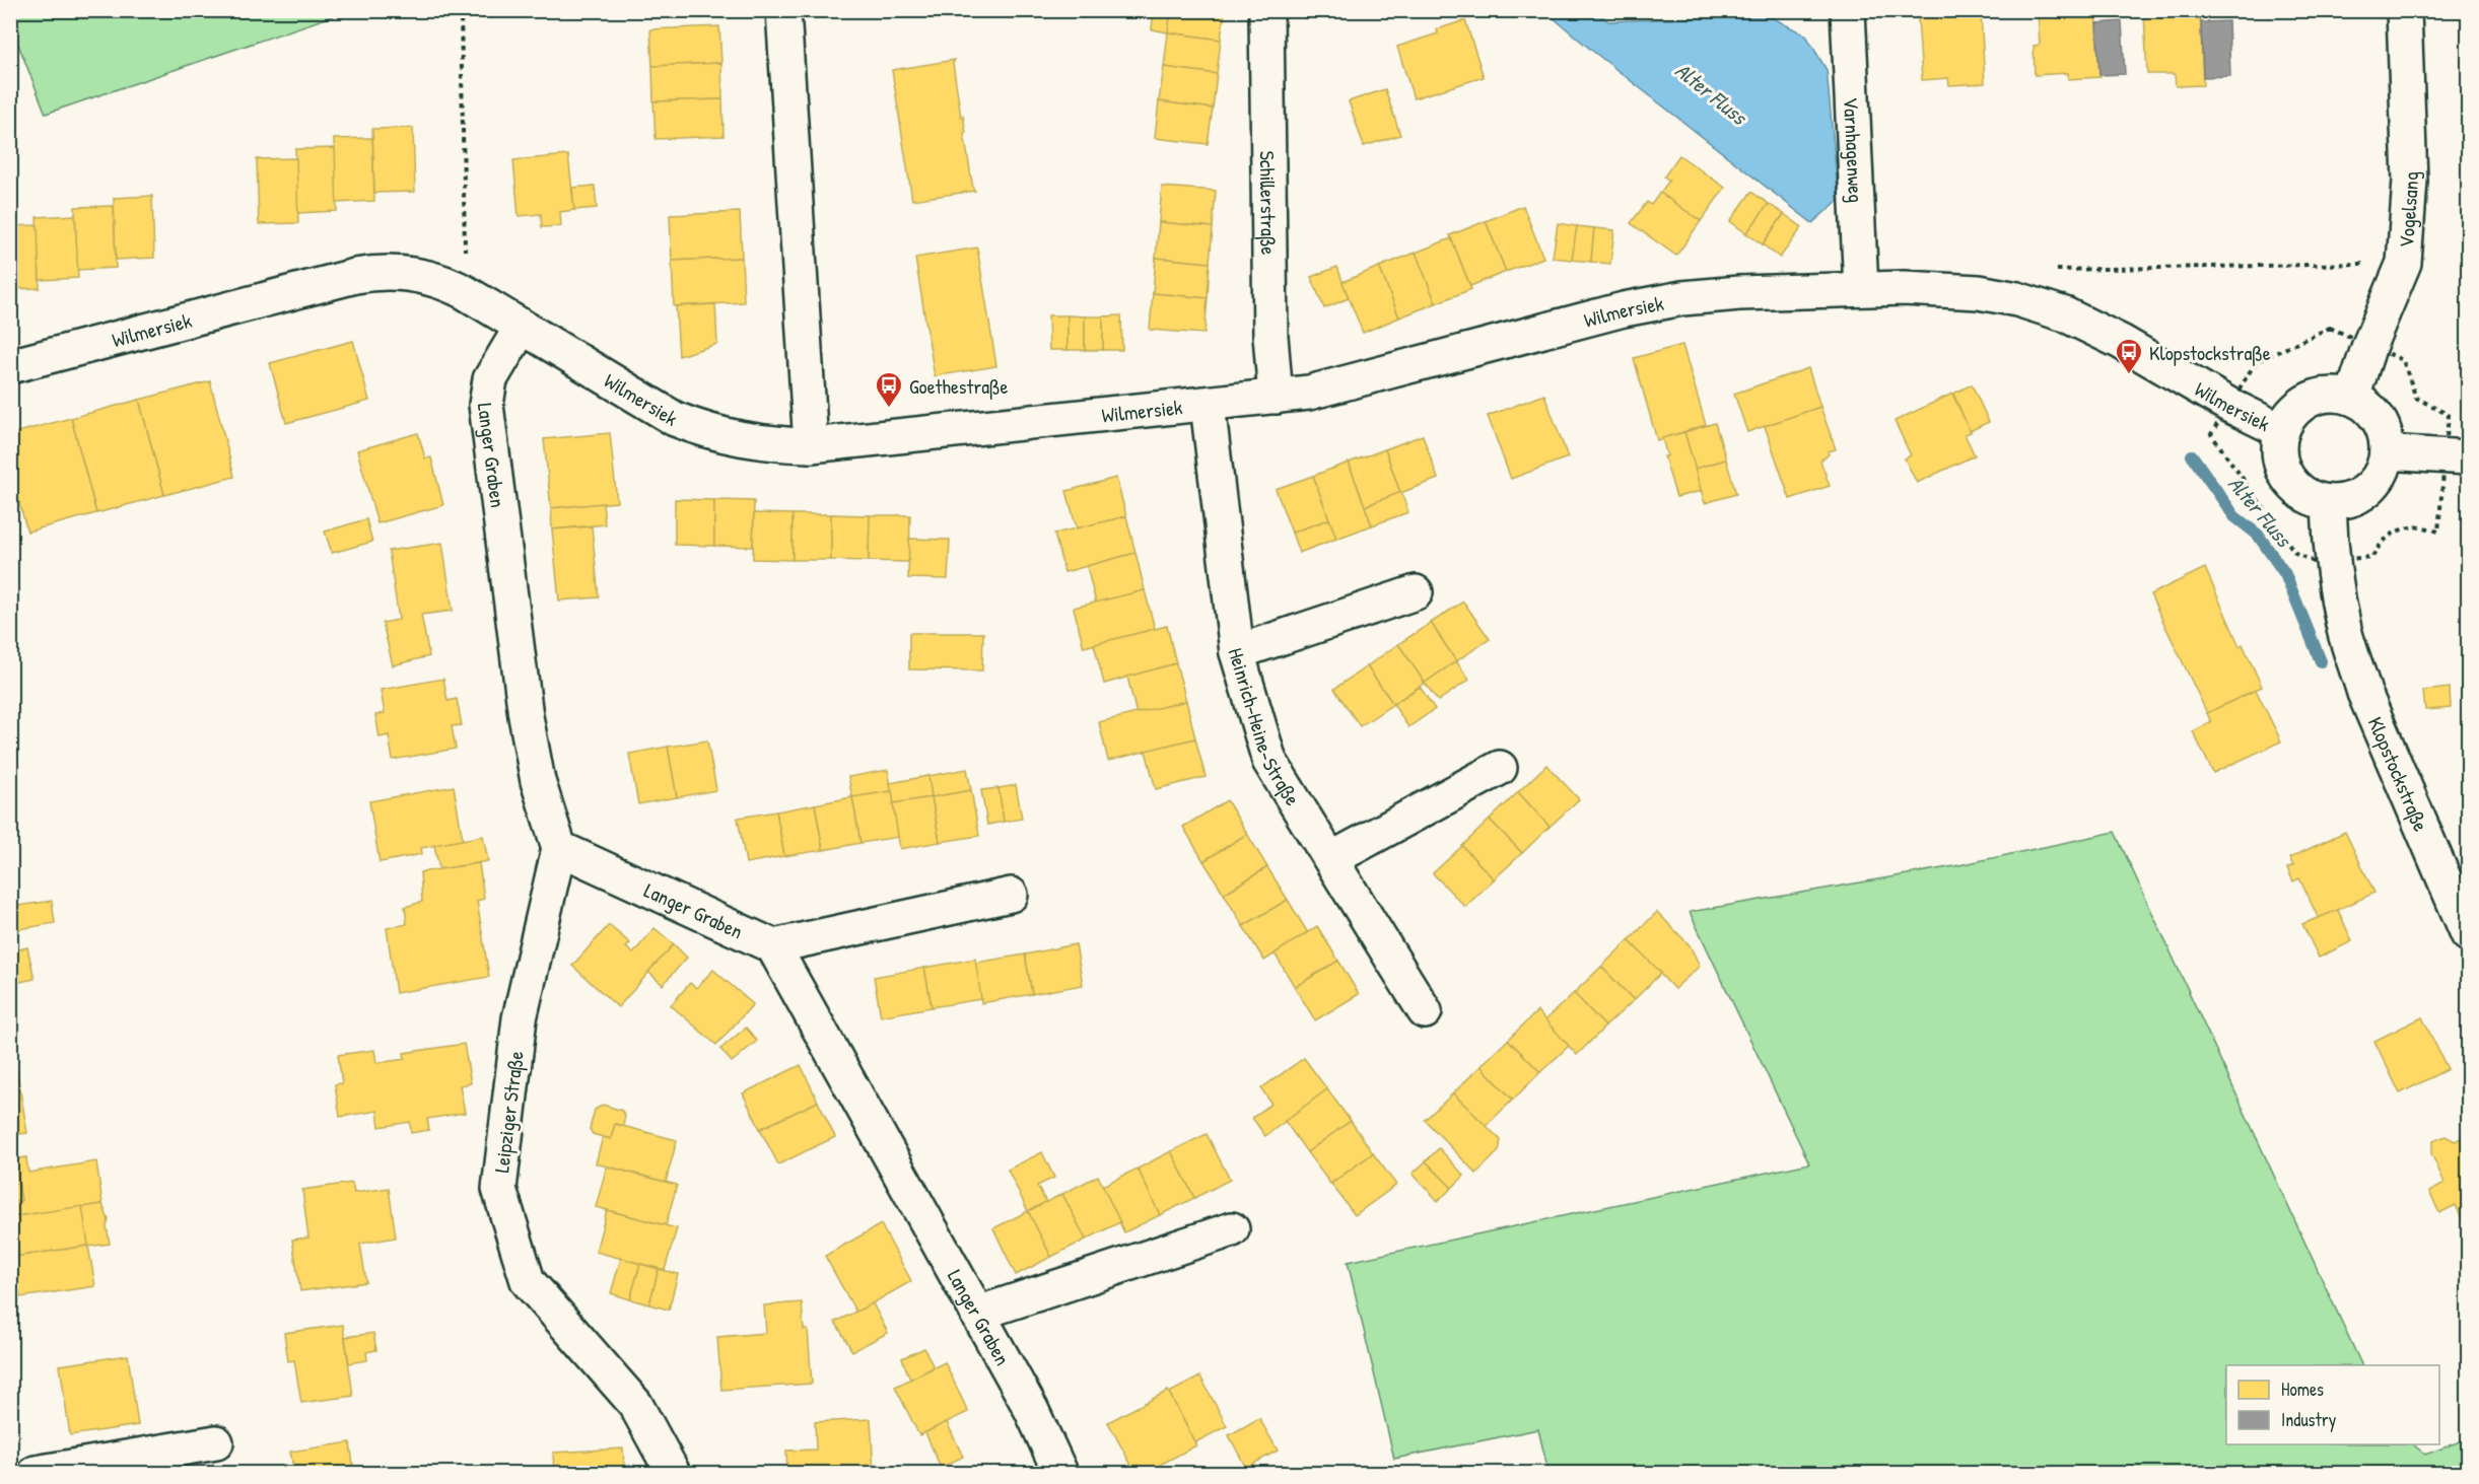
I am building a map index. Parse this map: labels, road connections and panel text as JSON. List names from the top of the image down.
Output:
{
  "streets": {
    "street": [
      "Varnhagenweg",
      "Schillerstraße",
      "Vogelsang",
      "Wilmersiek",
      "Langer Graben",
      "Heinrich-Heine-Straße",
      "Klopstockstraße",
      "Leipziger Straße"
    ]
  },
  "crossings": [
    ["Varnhagenweg", "Wilmersiek"],
    ["Schillerstraße", "Wilmersiek"],
    ["Vogelsang", "Wilmersiek"],
    ["Vogelsang", "Klopstockstraße"],
    ["Wilmersiek", "Langer Graben"],
    ["Wilmersiek", "Heinrich-Heine-Straße"],
    ["Wilmersiek", "Klopstockstraße"],
    ["Langer Graben", "Leipziger Straße"]
  ],
  "water": ["Alter Fluss"],
  "places": {
    "bus stop": ["Klopstockstraße", "Goethestraße"]
  },
  "legend": ["Homes", "Industry"]
}
